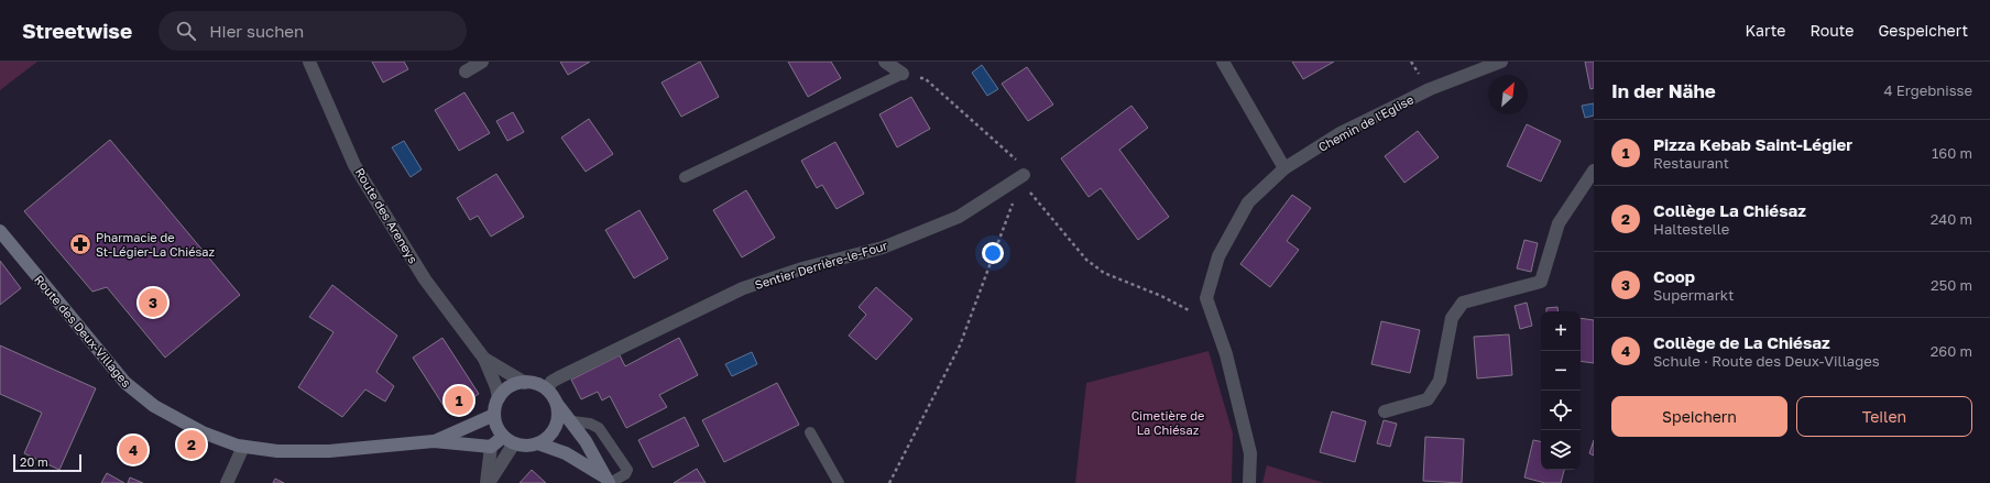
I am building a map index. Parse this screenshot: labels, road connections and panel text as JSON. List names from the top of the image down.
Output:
{
  "streets": {
    "main road": ["Route des Deux-Villages"],
    "street": ["Chemin de l'Eglise", "Route des Areneys", "Sentier Derrière-le-Four"]
  },
  "crossings": [
    ["Route des Areneys", "Sentier Derrière-le-Four"],
    ["Route des Areneys", "Route des Deux-Villages"],
    ["Sentier Derrière-le-Four", "Route des Deux-Villages"]
  ],
  "parks": ["Cimetière de La Chiésaz"],
  "places": {
    "pharmacy": ["Pharmacie de St-Légier-La Chiésaz"]
  },
  "scale_bar": "20 m",
  "north": "top right",
  "page": {
    "header": "Streetwise",
    "search": "Hier suchen",
    "nav": ["Karte", "Route", "Gespeichert"],
    "heading": ["In der Nähe", "4 Ergebnisse"],
    "list": [
      {
        "mark": "1",
        "name": "Pizza Kebab Saint-Légier",
        "note": "Restaurant",
        "value": "160 m"
      },
      {
        "mark": "2",
        "name": "Collège La Chiésaz",
        "note": "Haltestelle",
        "value": "240 m"
      },
      {
        "mark": "3",
        "name": "Coop",
        "note": "Supermarkt",
        "value": "250 m"
      },
      {
        "mark": "4",
        "name": "Collège de La Chiésaz",
        "note": "Schule · Route des Deux-Villages",
        "value": "260 m"
      }
    ],
    "pins": [
      "3",
      "1",
      "2",
      "4"
    ],
    "map_buttons": ["+", "−"],
    "buttons": ["Speichern", "Teilen"],
    "scale": "20 m"
  }
}
